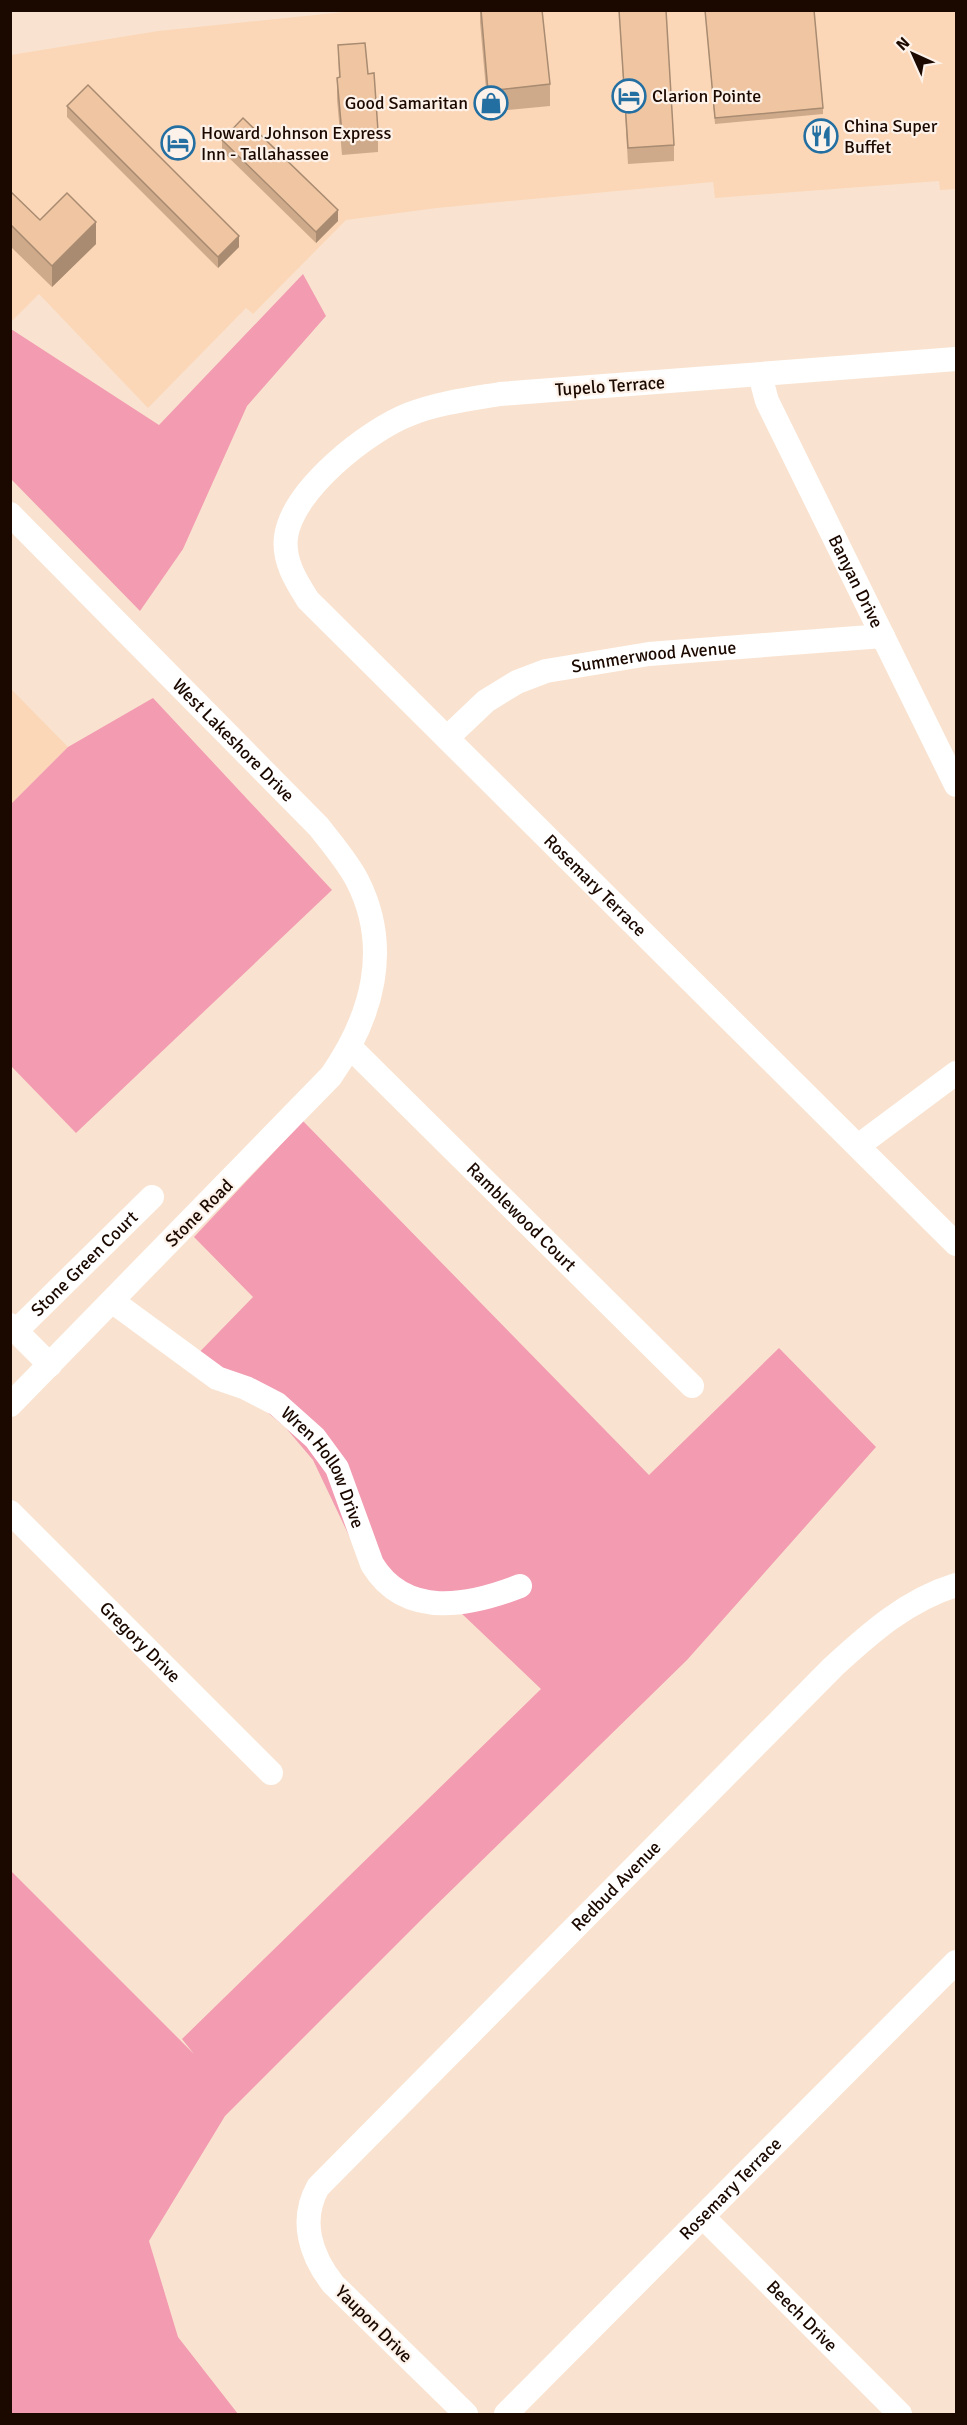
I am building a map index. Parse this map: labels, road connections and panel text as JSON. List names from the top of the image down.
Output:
{
  "streets": {
    "street": [
      "Tupelo Terrace",
      "Banyan Drive",
      "Summerwood Avenue",
      "West Lakeshore Drive",
      "Rosemary Terrace",
      "Stone Road",
      "Ramblewood Court",
      "Stone Green Court",
      "Wren Hollow Drive",
      "Gregory Drive",
      "Redbud Avenue",
      "Beech Drive",
      "Yaupon Drive"
    ]
  },
  "crossings": [
    ["Tupelo Terrace", "Banyan Drive"],
    ["Tupelo Terrace", "Rosemary Terrace"],
    ["Banyan Drive", "Summerwood Avenue"],
    ["Summerwood Avenue", "Rosemary Terrace"],
    ["West Lakeshore Drive", "Stone Road"],
    ["Rosemary Terrace", "Beech Drive"],
    ["Stone Road", "Ramblewood Court"],
    ["Stone Road", "Wren Hollow Drive"],
    ["Redbud Avenue", "Yaupon Drive"]
  ],
  "places": {
    "hotel": ["Clarion Pointe", "Howard Johnson Express Inn - Tallahassee"],
    "shop": ["Good Samaritan"],
    "restaurant": ["China Super Buffet"]
  },
  "north": "top left"
}
